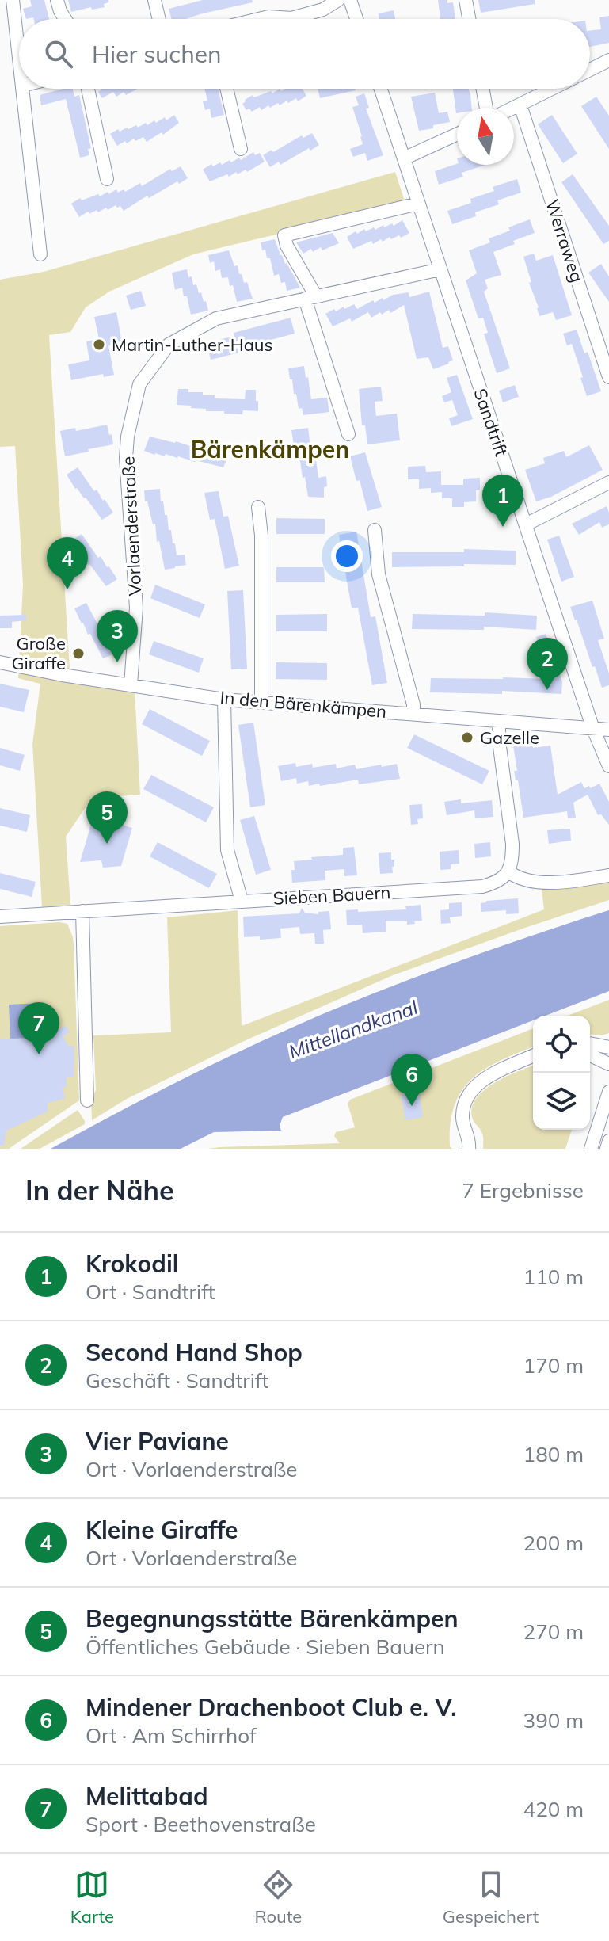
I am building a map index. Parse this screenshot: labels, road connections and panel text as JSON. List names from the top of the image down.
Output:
{
  "streets": {
    "street": [
      "Werraweg",
      "Sandtrift",
      "Vorlaenderstraße",
      "In den Bärenkämpen",
      "Sieben Bauern"
    ]
  },
  "crossings": [
    ["Sandtrift", "Vorlaenderstraße"],
    ["Sandtrift", "In den Bärenkämpen"],
    ["Vorlaenderstraße", "In den Bärenkämpen"]
  ],
  "districts": ["Bärenkämpen"],
  "water": ["Mittellandkanal"],
  "places": ["Martin-Luther-Haus", "Große Giraffe", "Gazelle"],
  "north": "top",
  "page": {
    "search": "Hier suchen",
    "pins": [
      "1",
      "4",
      "3",
      "2",
      "5",
      "7",
      "6"
    ],
    "heading": ["In der Nähe", "7 Ergebnisse"],
    "list": [
      {
        "mark": "1",
        "name": "Krokodil",
        "note": "Ort · Sandtrift",
        "value": "110 m"
      },
      {
        "mark": "2",
        "name": "Second Hand Shop",
        "note": "Geschäft · Sandtrift",
        "value": "170 m"
      },
      {
        "mark": "3",
        "name": "Vier Paviane",
        "note": "Ort · Vorlaenderstraße",
        "value": "180 m"
      },
      {
        "mark": "4",
        "name": "Kleine Giraffe",
        "note": "Ort · Vorlaenderstraße",
        "value": "200 m"
      },
      {
        "mark": "5",
        "name": "Begegnungsstätte Bärenkämpen",
        "note": "Öffentliches Gebäude · Sieben Bauern",
        "value": "270 m"
      },
      {
        "mark": "6",
        "name": "Mindener Drachenboot Club e. V.",
        "note": "Ort · Am Schirrhof",
        "value": "390 m"
      },
      {
        "mark": "7",
        "name": "Melittabad",
        "note": "Sport · Beethovenstraße",
        "value": "420 m"
      }
    ],
    "nav": ["Karte", "Route", "Gespeichert"]
  }
}
